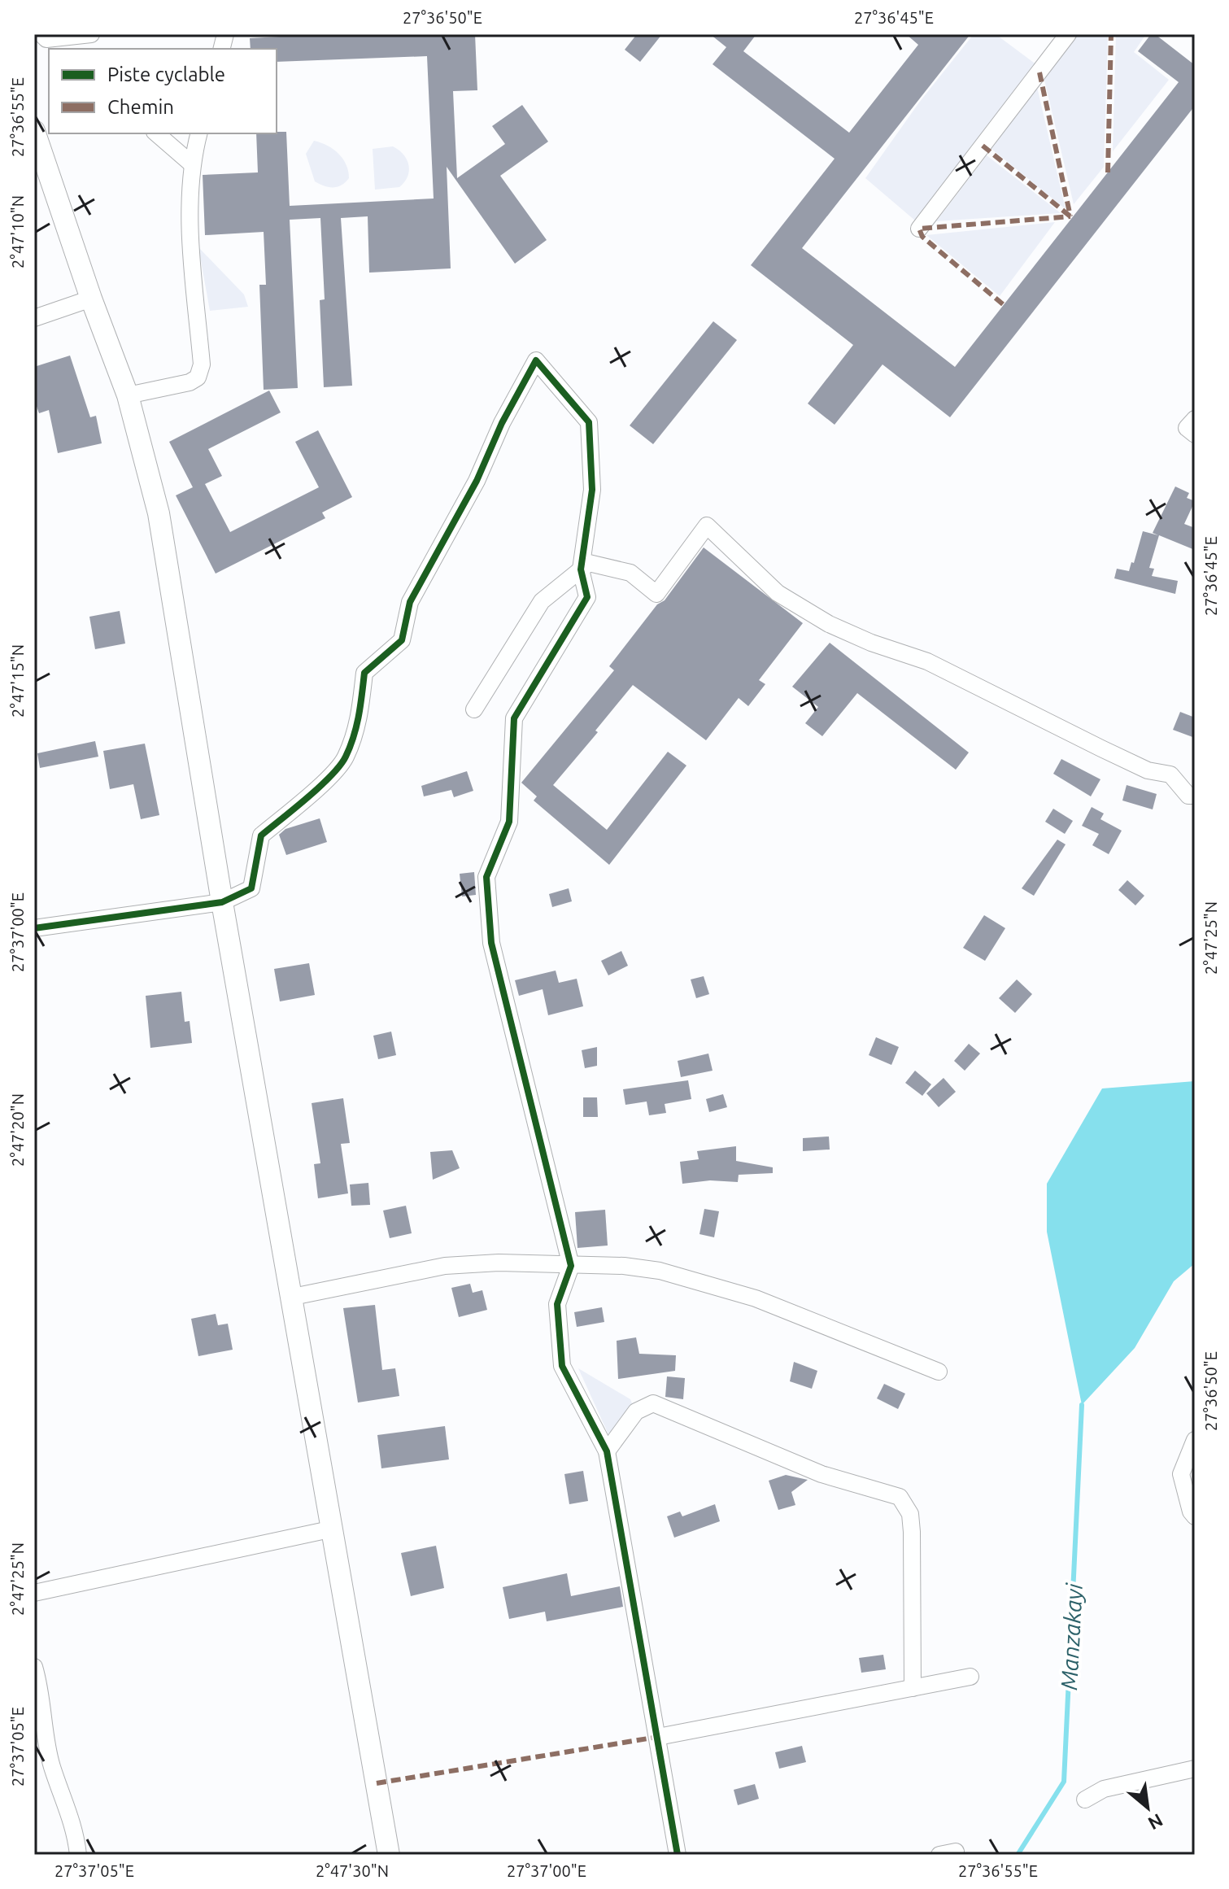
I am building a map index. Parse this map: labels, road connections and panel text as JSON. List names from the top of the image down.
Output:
{
  "water": ["Manzakayi"],
  "legend": ["Piste cyclable", "Chemin"],
  "north": "bottom right",
  "coordinates": [
    "27°36'50\"E",
    "27°36'45\"E",
    "27°36'55\"E",
    "2°47'10\"N",
    "2°47'15\"N",
    "27°37'00\"E",
    "2°47'25\"N",
    "2°47'20\"N",
    "27°37'05\"E",
    "2°47'30\"N"
  ]
}
